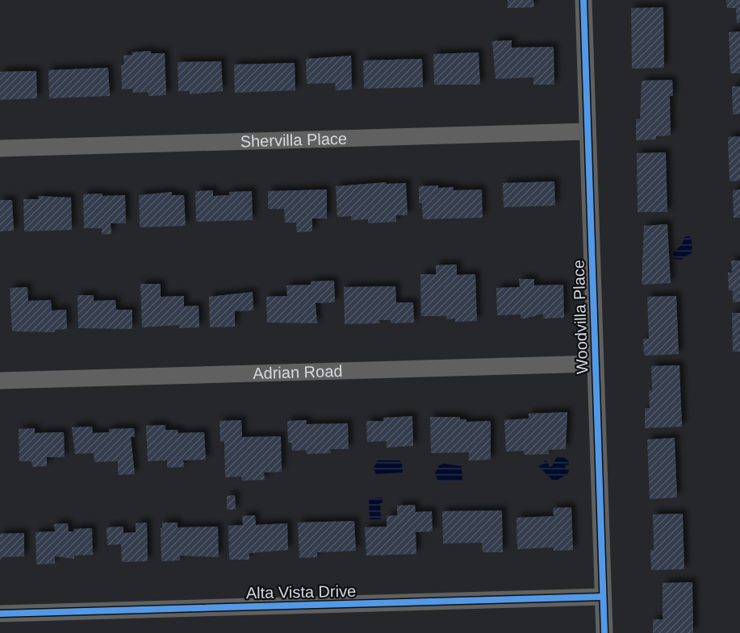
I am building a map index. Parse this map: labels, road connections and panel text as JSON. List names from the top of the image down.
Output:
{
  "streets": {
    "street": [
      "Shervilla Place",
      "Woodvilla Place",
      "Adrian Road",
      "Alta Vista Drive"
    ]
  },
  "crossings": [
    ["Shervilla Place", "Woodvilla Place"],
    ["Woodvilla Place", "Adrian Road"],
    ["Woodvilla Place", "Alta Vista Drive"]
  ]
}
